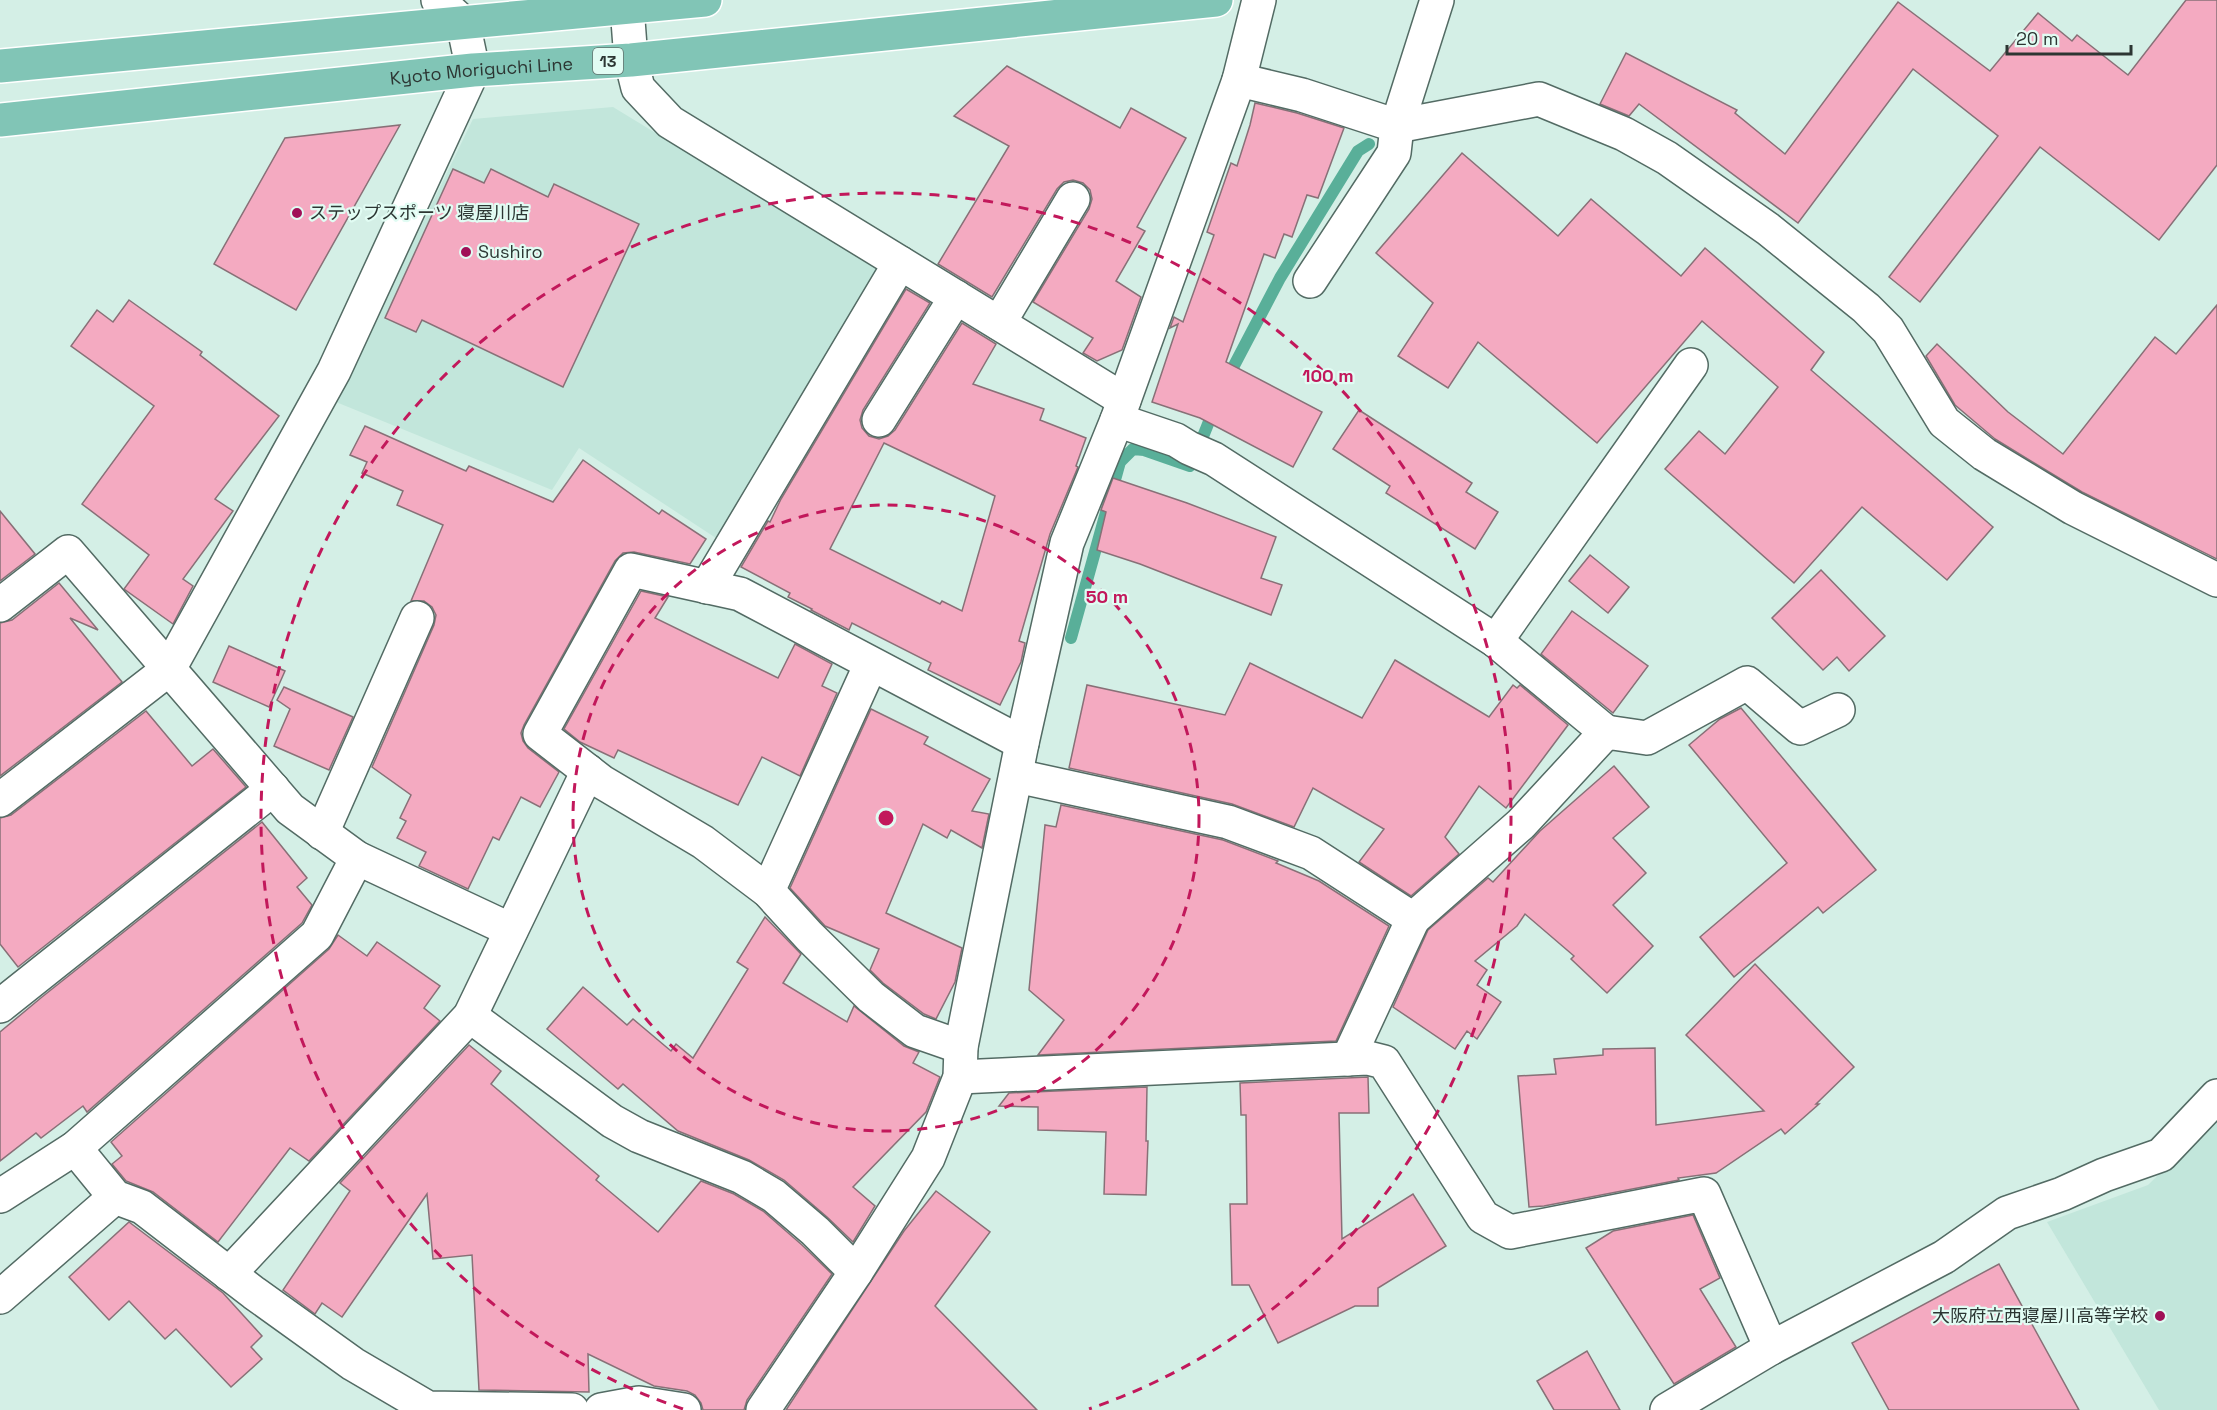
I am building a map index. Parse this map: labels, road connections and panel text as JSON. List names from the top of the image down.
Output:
{
  "streets": {
    "main road": ["13", "Kyoto Moriguchi Line"]
  },
  "places": ["ステップスポーツ 寝屋川店", "Sushiro", "大阪府立西寝屋川高等学校"],
  "scale_bar": "20 m",
  "rings": ["100 m", "50 m"]
}
